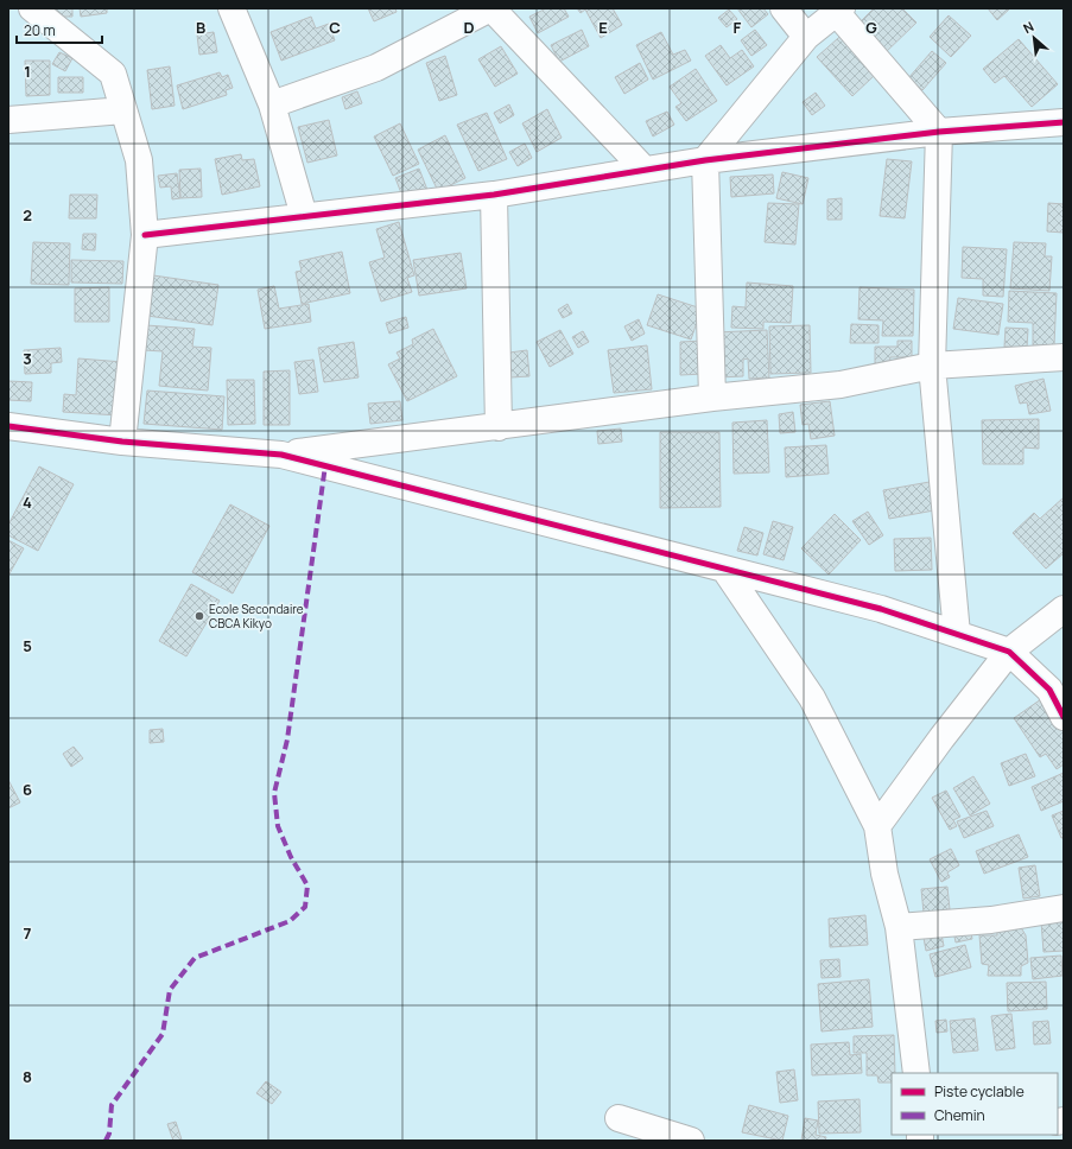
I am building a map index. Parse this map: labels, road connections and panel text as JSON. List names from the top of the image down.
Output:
{
  "places": ["Ecole Secondaire CBCA Kikyo"],
  "legend": ["Piste cyclable", "Chemin"],
  "scale_bar": "20 m",
  "north": "top left",
  "grid": {
    "columns": [
      "B",
      "C",
      "D",
      "E",
      "F",
      "G"
    ],
    "rows": [
      "1",
      "2",
      "3",
      "4",
      "5",
      "6",
      "7",
      "8"
    ]
  }
}
